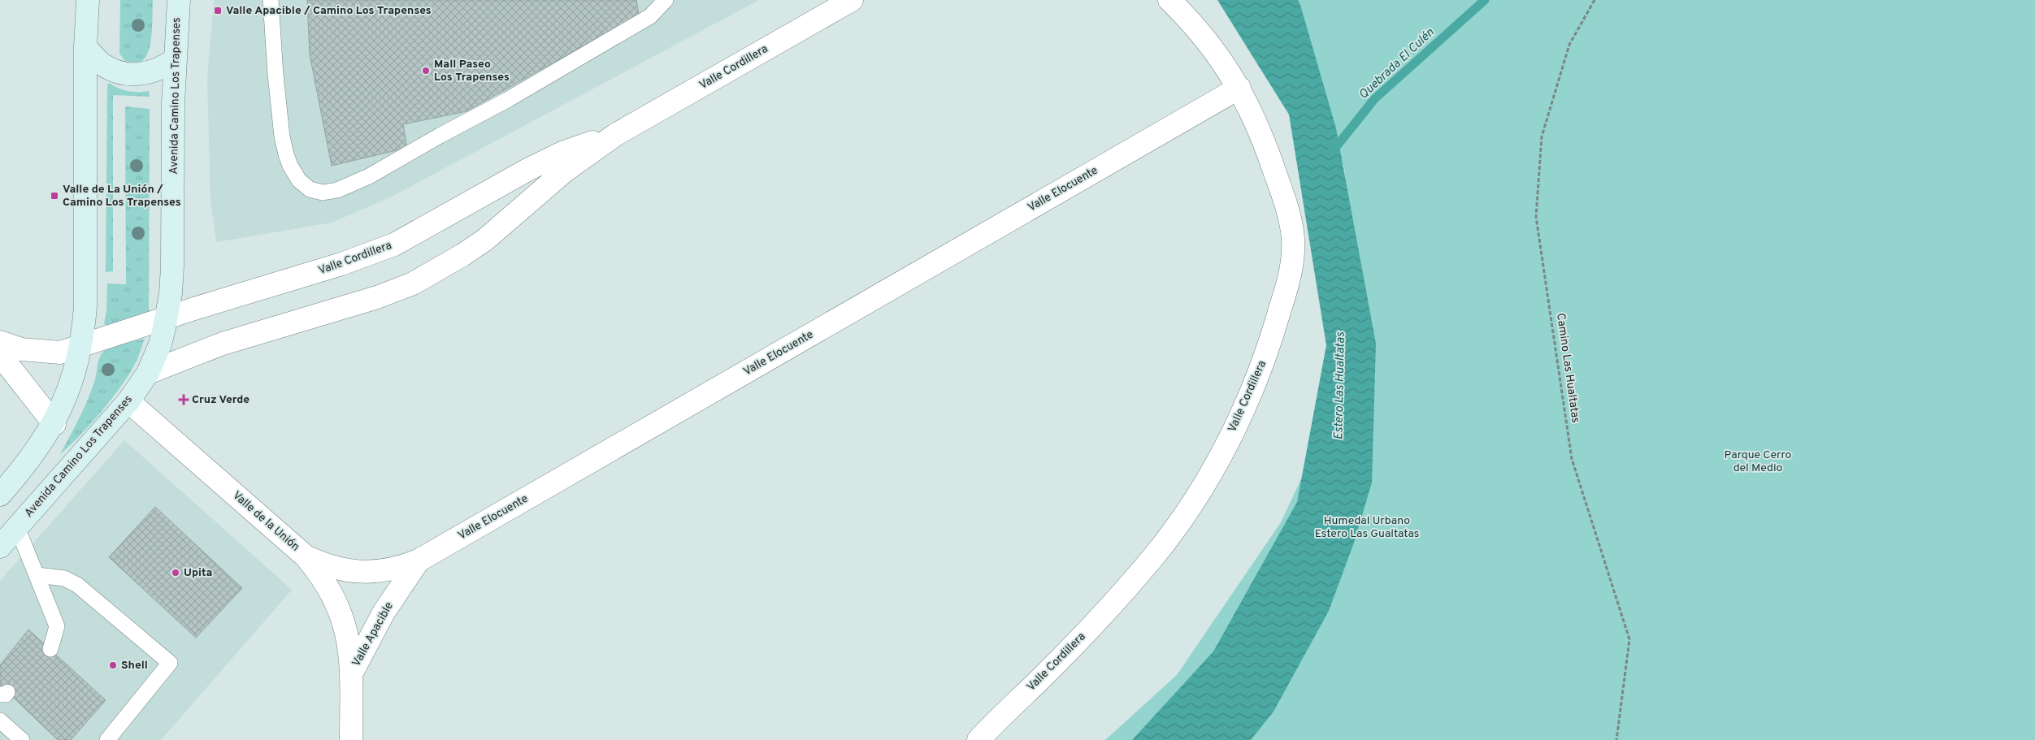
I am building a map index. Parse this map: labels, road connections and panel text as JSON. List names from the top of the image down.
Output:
{
  "streets": {
    "main road": ["Avenida Camino Los Trapenses"],
    "street": [
      "Valle Cordillera",
      "Valle Elocuente",
      "Valle de la Unión",
      "Valle Apacible"
    ],
    "path": ["Camino Las Hualtatas"]
  },
  "crossings": [
    ["Valle Cordillera", "Avenida Camino Los Trapenses"],
    ["Valle Cordillera", "Valle Elocuente"],
    ["Avenida Camino Los Trapenses", "Valle de la Unión"],
    ["Valle Elocuente", "Valle de la Unión"],
    ["Valle Elocuente", "Valle Apacible"],
    ["Valle de la Unión", "Valle Apacible"]
  ],
  "water": ["Quebrada El Culén", "Estero Las Hualtatas"],
  "parks": ["Parque Cerro del Medio", "Humedal Urbano Estero Las Gualtatas"],
  "places": {
    "transit": ["Valle Apacible / Camino Los Trapenses", "Valle de La Unión / Camino Los Trapenses"],
    "other": ["Mall Paseo Los Trapenses", "Upita", "Shell"],
    "health": ["Cruz Verde"]
  }
}
